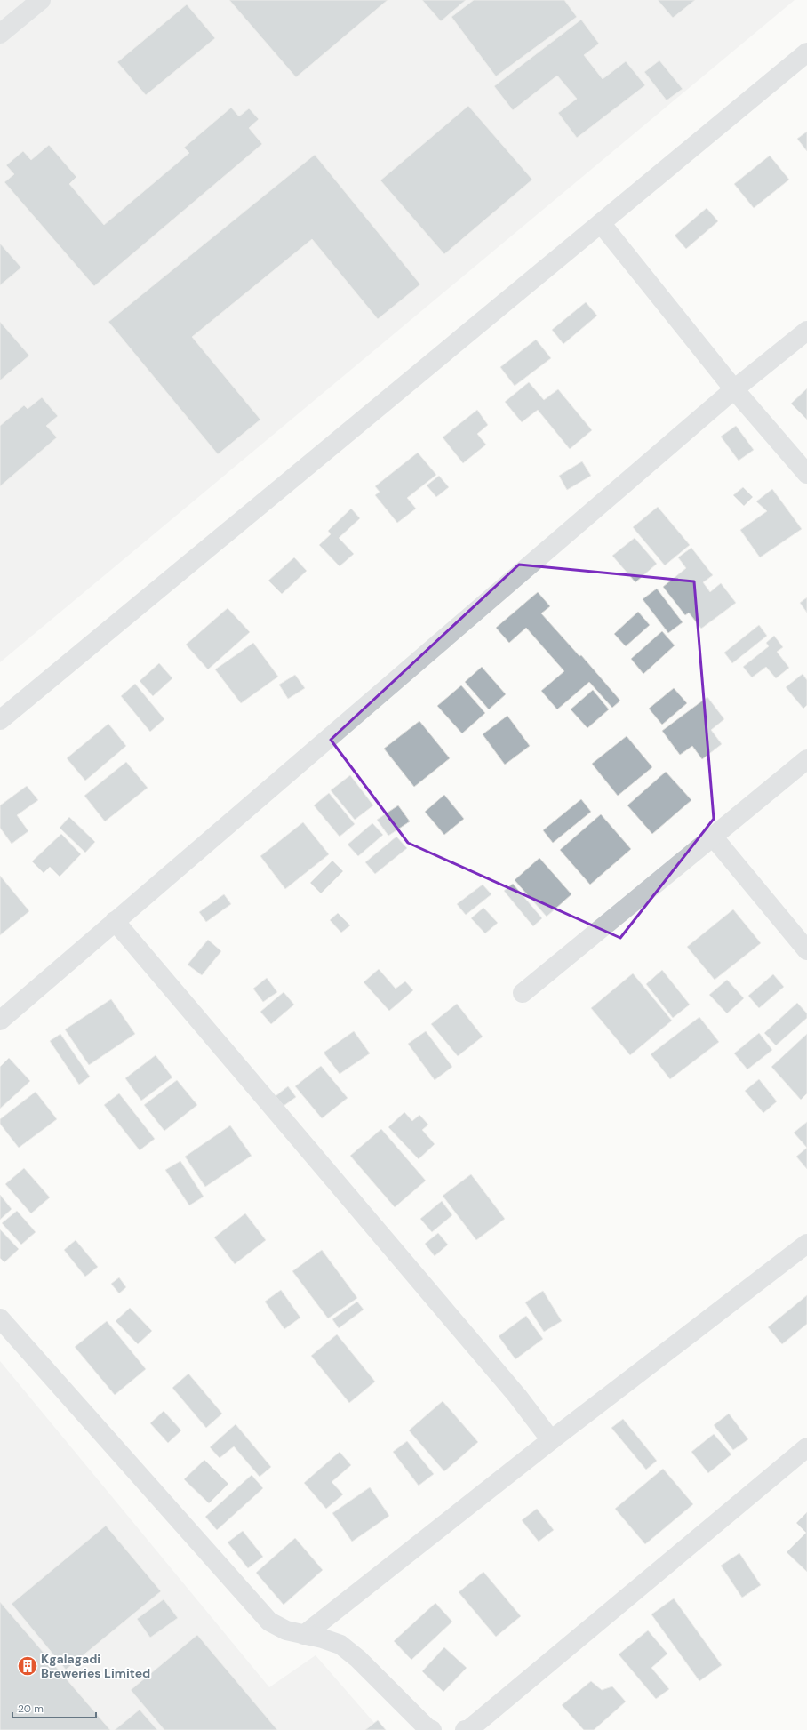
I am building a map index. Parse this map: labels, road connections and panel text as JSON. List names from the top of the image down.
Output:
{
  "places": {
    "building": ["Kgalagadi Breweries Limited"]
  },
  "scale_bar": "20 m"
}
